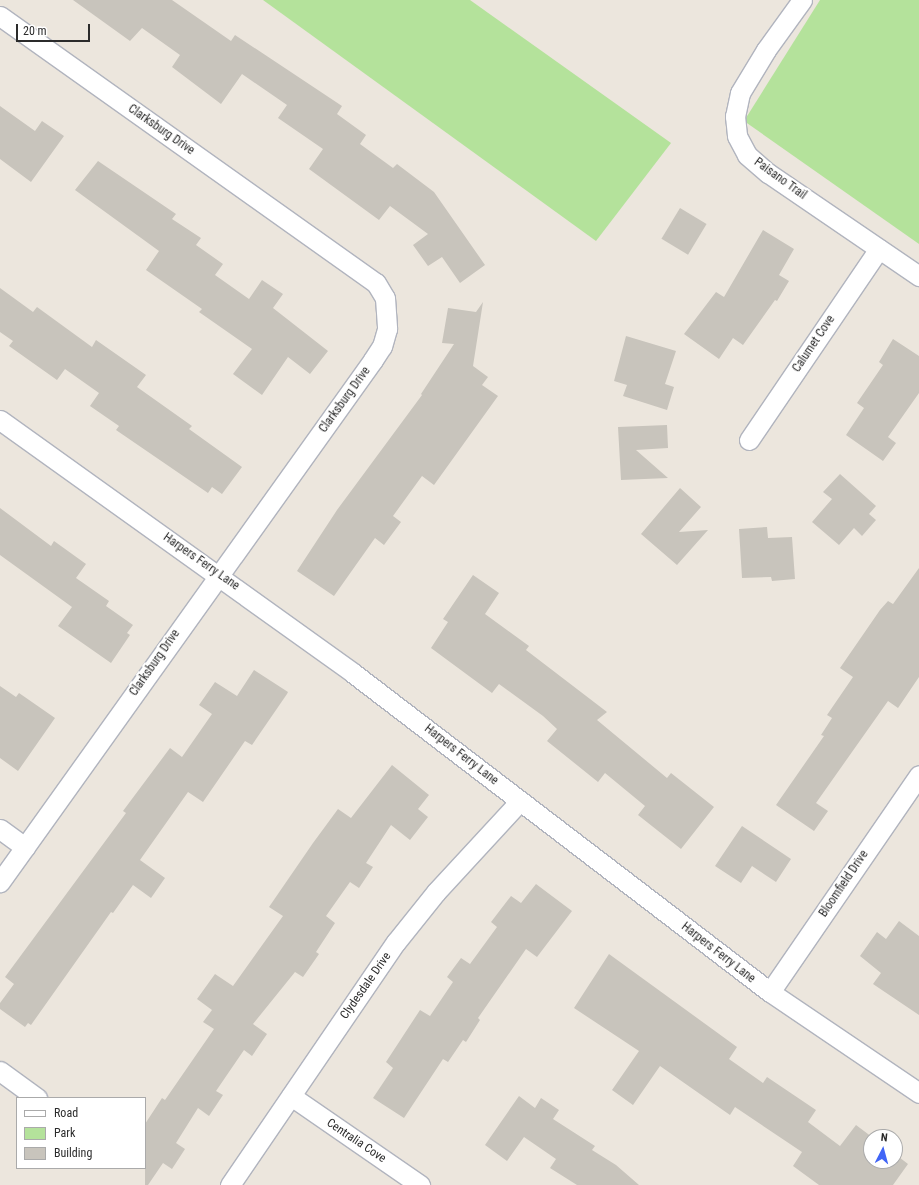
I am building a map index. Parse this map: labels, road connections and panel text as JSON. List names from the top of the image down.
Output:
{
  "streets": {
    "street": [
      "Clarksburg Drive",
      "Paisano Trail",
      "Calumet Cove",
      "Harpers Ferry Lane",
      "Bloomfield Drive",
      "Clydesdale Drive",
      "Centralia Cove"
    ]
  },
  "crossings": [
    ["Clarksburg Drive", "Harpers Ferry Lane"],
    ["Paisano Trail", "Calumet Cove"],
    ["Harpers Ferry Lane", "Bloomfield Drive"],
    ["Harpers Ferry Lane", "Clydesdale Drive"],
    ["Clydesdale Drive", "Centralia Cove"]
  ],
  "legend": ["Road", "Park", "Building"],
  "scale_bar": "20 m",
  "north": "top"
}
